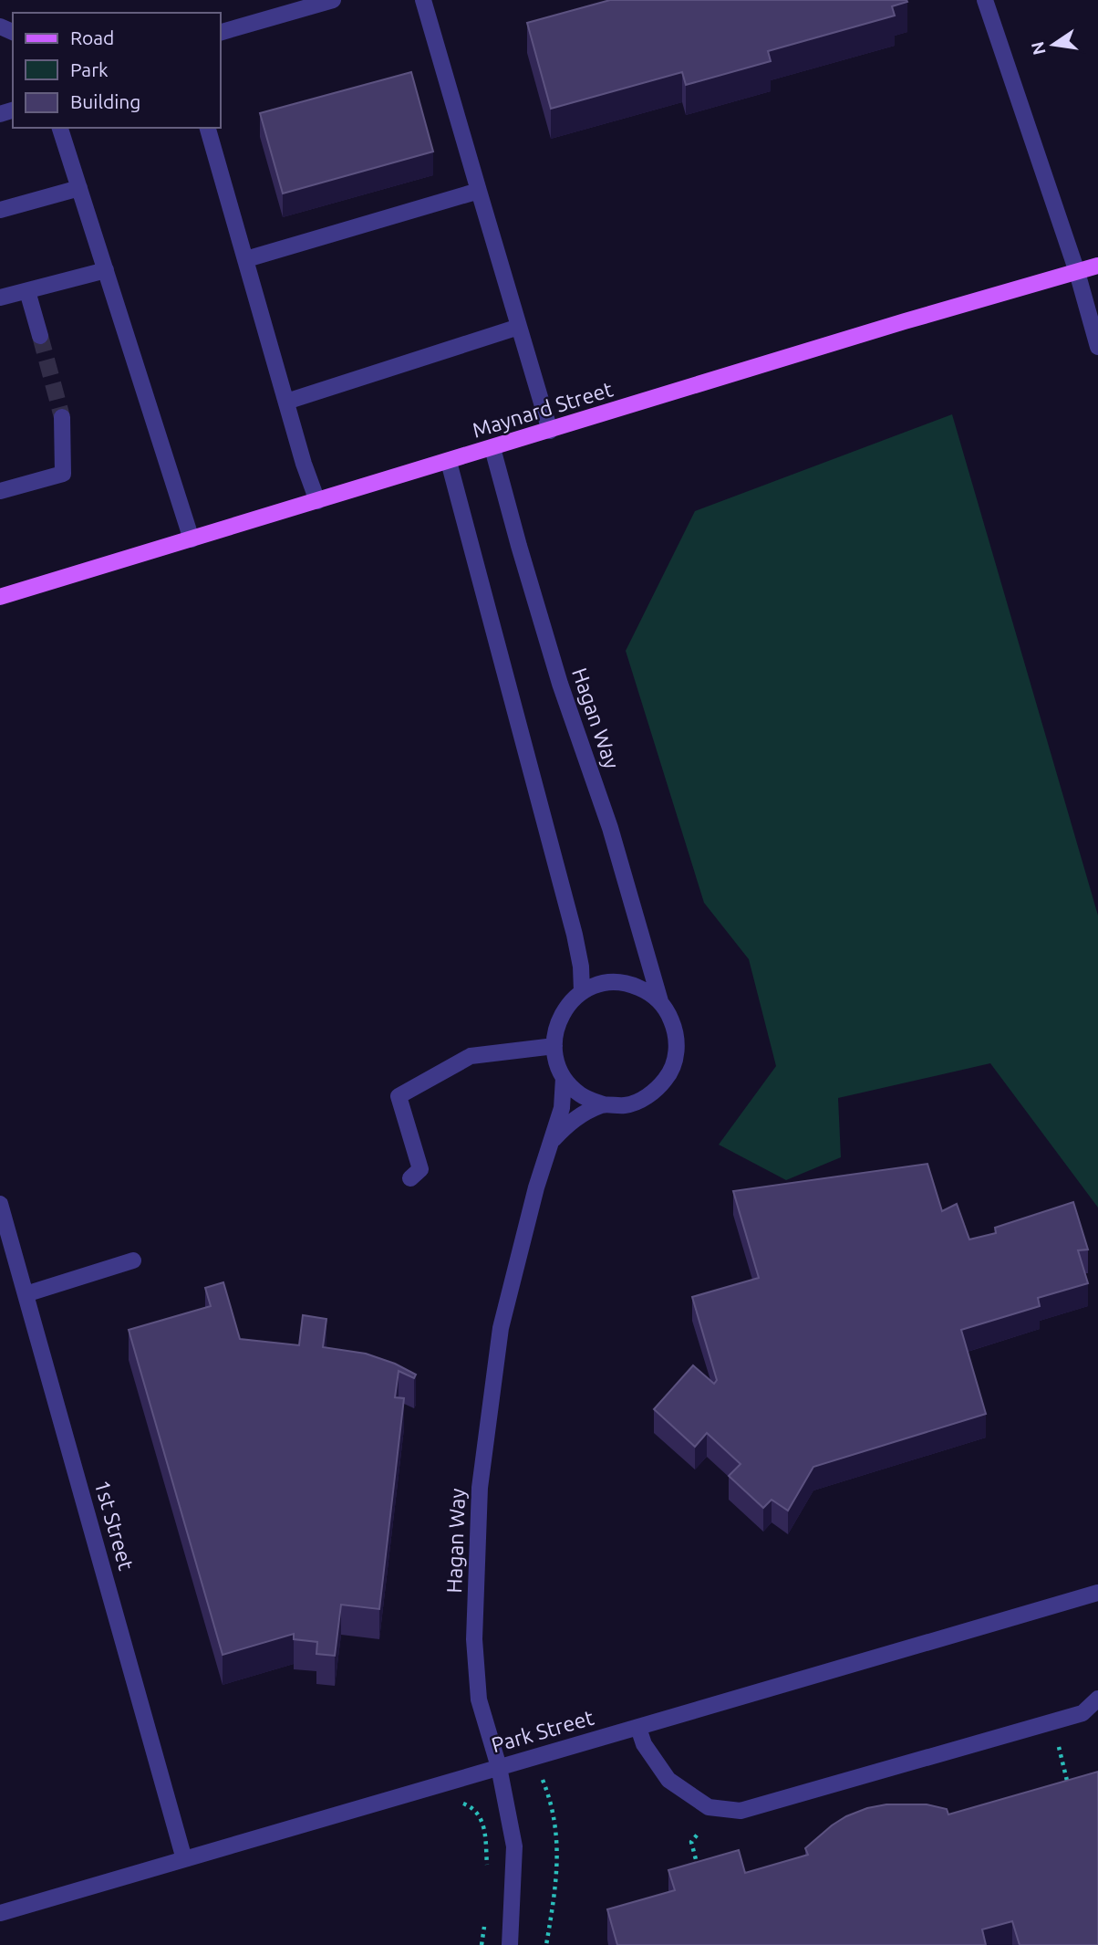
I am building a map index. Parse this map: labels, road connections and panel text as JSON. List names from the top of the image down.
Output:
{
  "streets": {
    "main road": ["Maynard Street"],
    "street": ["Hagan Way", "1st Street", "Park Street"]
  },
  "crossings": [
    ["Maynard Street", "Hagan Way"],
    ["Hagan Way", "Park Street"],
    ["1st Street", "Park Street"]
  ],
  "legend": ["Road", "Park", "Building"],
  "north": "left"
}
